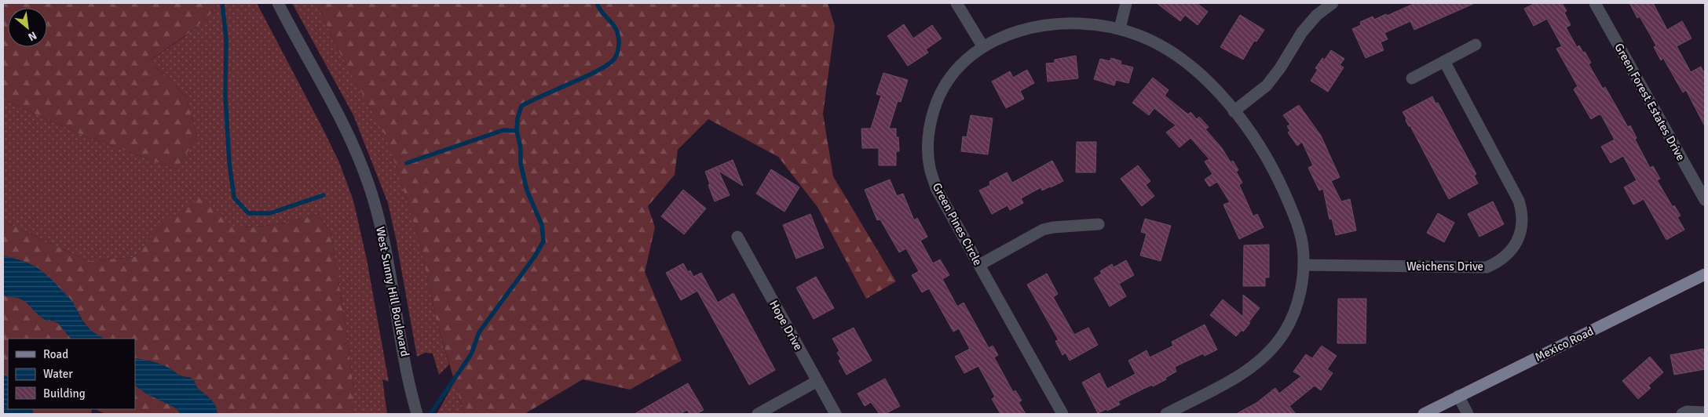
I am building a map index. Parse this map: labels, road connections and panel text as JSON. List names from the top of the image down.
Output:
{
  "streets": {
    "main road": ["Mexico Road"],
    "street": [
      "Green Forest Estates Drive",
      "Green Pines Circle",
      "Weichens Drive",
      "West Sunny Hill Boulevard",
      "Hope Drive"
    ]
  },
  "crossings": [
    ["Green Pines Circle", "Weichens Drive"]
  ],
  "legend": ["Road", "Water", "Building"],
  "north": "bottom right"
}
